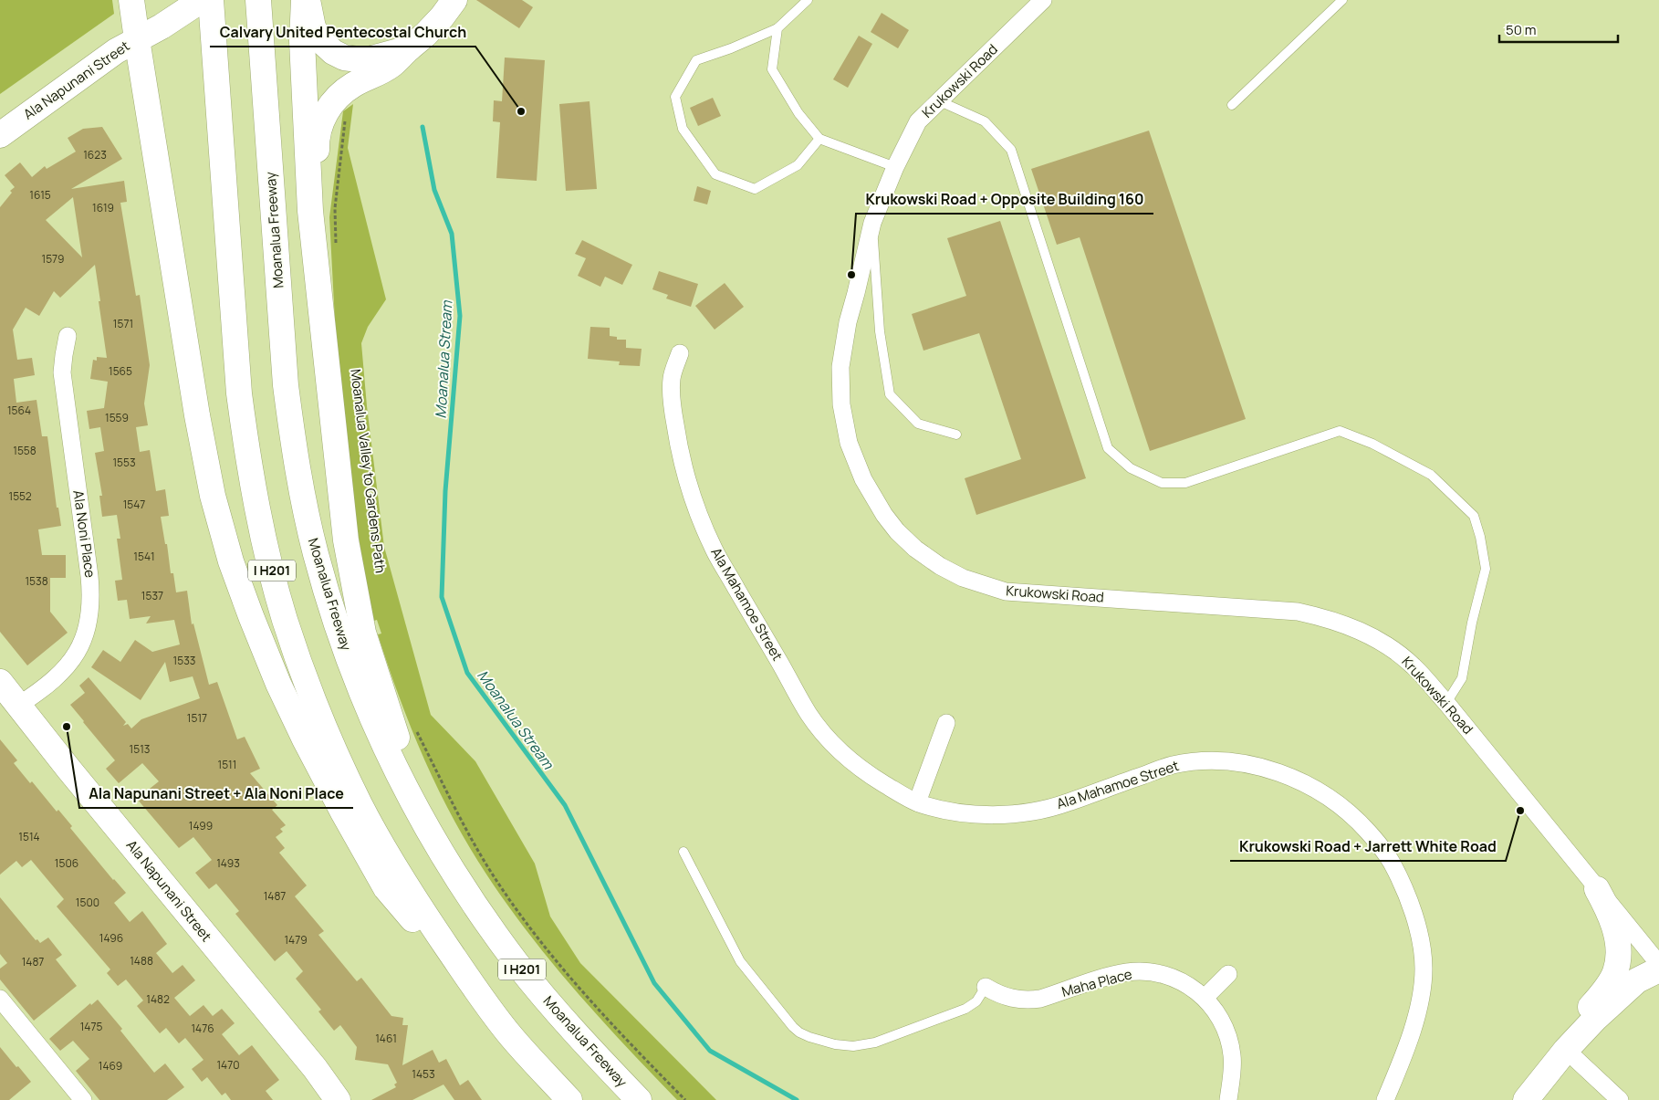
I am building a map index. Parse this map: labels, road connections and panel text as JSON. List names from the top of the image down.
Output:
{
  "streets": {
    "main road": ["Ala Napunani Street", "Moanalua Freeway", "I H201"],
    "street": [
      "Krukowski Road",
      "Ala Noni Place",
      "Ala Mahamoe Street",
      "Maha Place"
    ]
  },
  "crossings": [
    ["Ala Napunani Street", "Ala Noni Place"]
  ],
  "water": ["Moanalua Stream"],
  "places": [
    "Calvary United Pentecostal Church",
    "Krukowski Road + Opposite Building 160",
    "Ala Napunani Street + Ala Noni Place",
    "Krukowski Road + Jarrett White Road"
  ],
  "house_numbers": [
    "1623",
    "1615",
    "1619",
    "1579",
    "1571",
    "1565",
    "1564",
    "1559",
    "1558",
    "1553",
    "1552",
    "1547",
    "1541",
    "1538",
    "1537",
    "1533",
    "1517",
    "1513",
    "1511",
    "1499",
    "1514",
    "1506",
    "1493",
    "1487",
    "1500",
    "1496",
    "1479",
    "1488",
    "1487",
    "1482",
    "1475",
    "1476",
    "1461",
    "1470",
    "1469",
    "1453"
  ],
  "scale_bar": "50 m"
}
